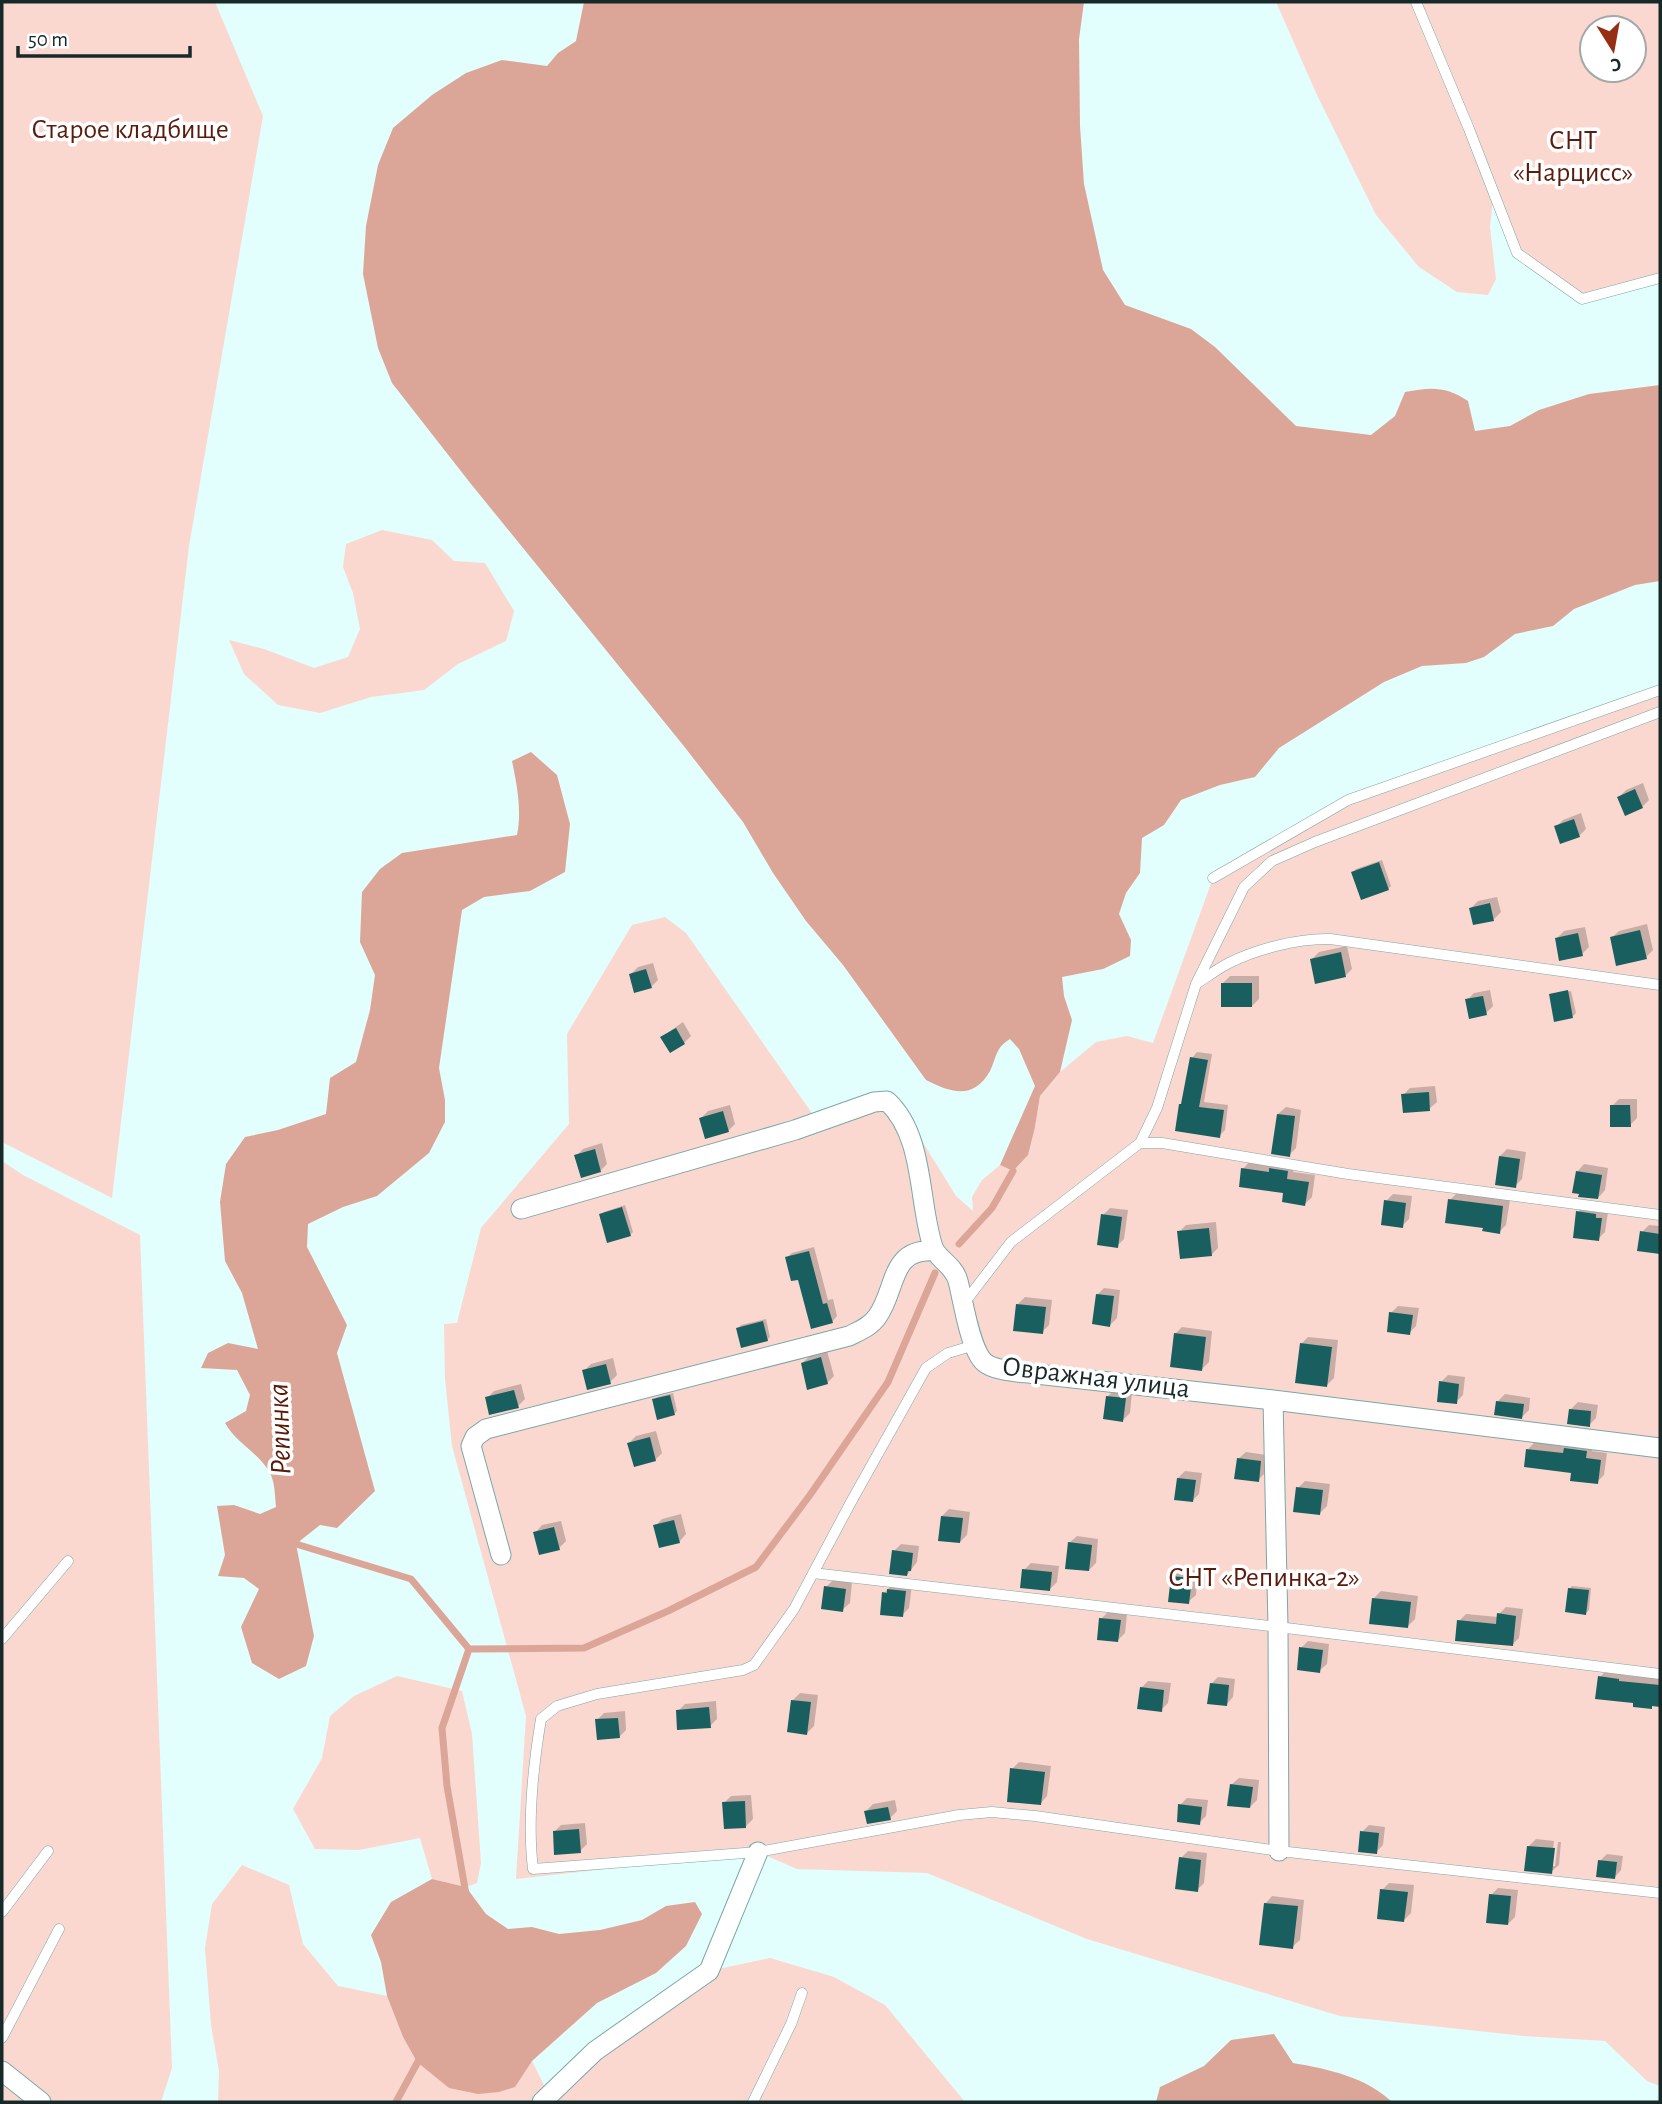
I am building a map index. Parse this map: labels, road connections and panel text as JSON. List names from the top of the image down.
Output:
{
  "streets": {
    "street": ["Овражная улица"]
  },
  "water": ["Репинка"],
  "parks": ["Старое кладбище", "СНТ «Нарцисс»", "СНТ «Репинка-2»"],
  "scale_bar": "50 m",
  "north": "bottom"
}
